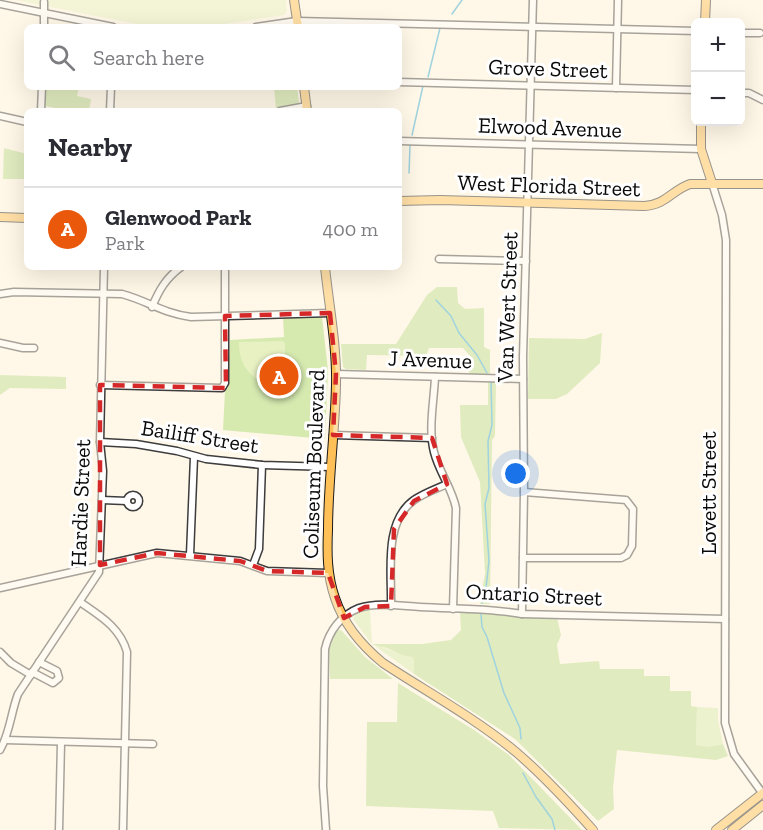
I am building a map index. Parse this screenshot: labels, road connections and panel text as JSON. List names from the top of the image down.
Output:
{
  "streets": {
    "main road": ["West Florida Street", "Coliseum Boulevard"],
    "street": [
      "Grove Street",
      "Elwood Avenue",
      "Van Wert Street",
      "J Avenue",
      "Bailiff Street",
      "Lovett Street",
      "Hardie Street",
      "Ontario Street"
    ]
  },
  "crossings": [
    ["Grove Street", "Van Wert Street"],
    ["Elwood Avenue", "Van Wert Street"],
    ["West Florida Street", "Van Wert Street"],
    ["West Florida Street", "Lovett Street"],
    ["Van Wert Street", "J Avenue"],
    ["Van Wert Street", "Ontario Street"],
    ["J Avenue", "Coliseum Boulevard"],
    ["Bailiff Street", "Coliseum Boulevard"],
    ["Bailiff Street", "Hardie Street"],
    ["Coliseum Boulevard", "Ontario Street"],
    ["Lovett Street", "Ontario Street"]
  ],
  "page": {
    "map_buttons": ["+", "−"],
    "search": "Search here",
    "heading": "Nearby",
    "list": [
      {
        "mark": "A",
        "name": "Glenwood Park",
        "note": "Park",
        "value": "400 m"
      }
    ],
    "pins": "A"
  }
}
